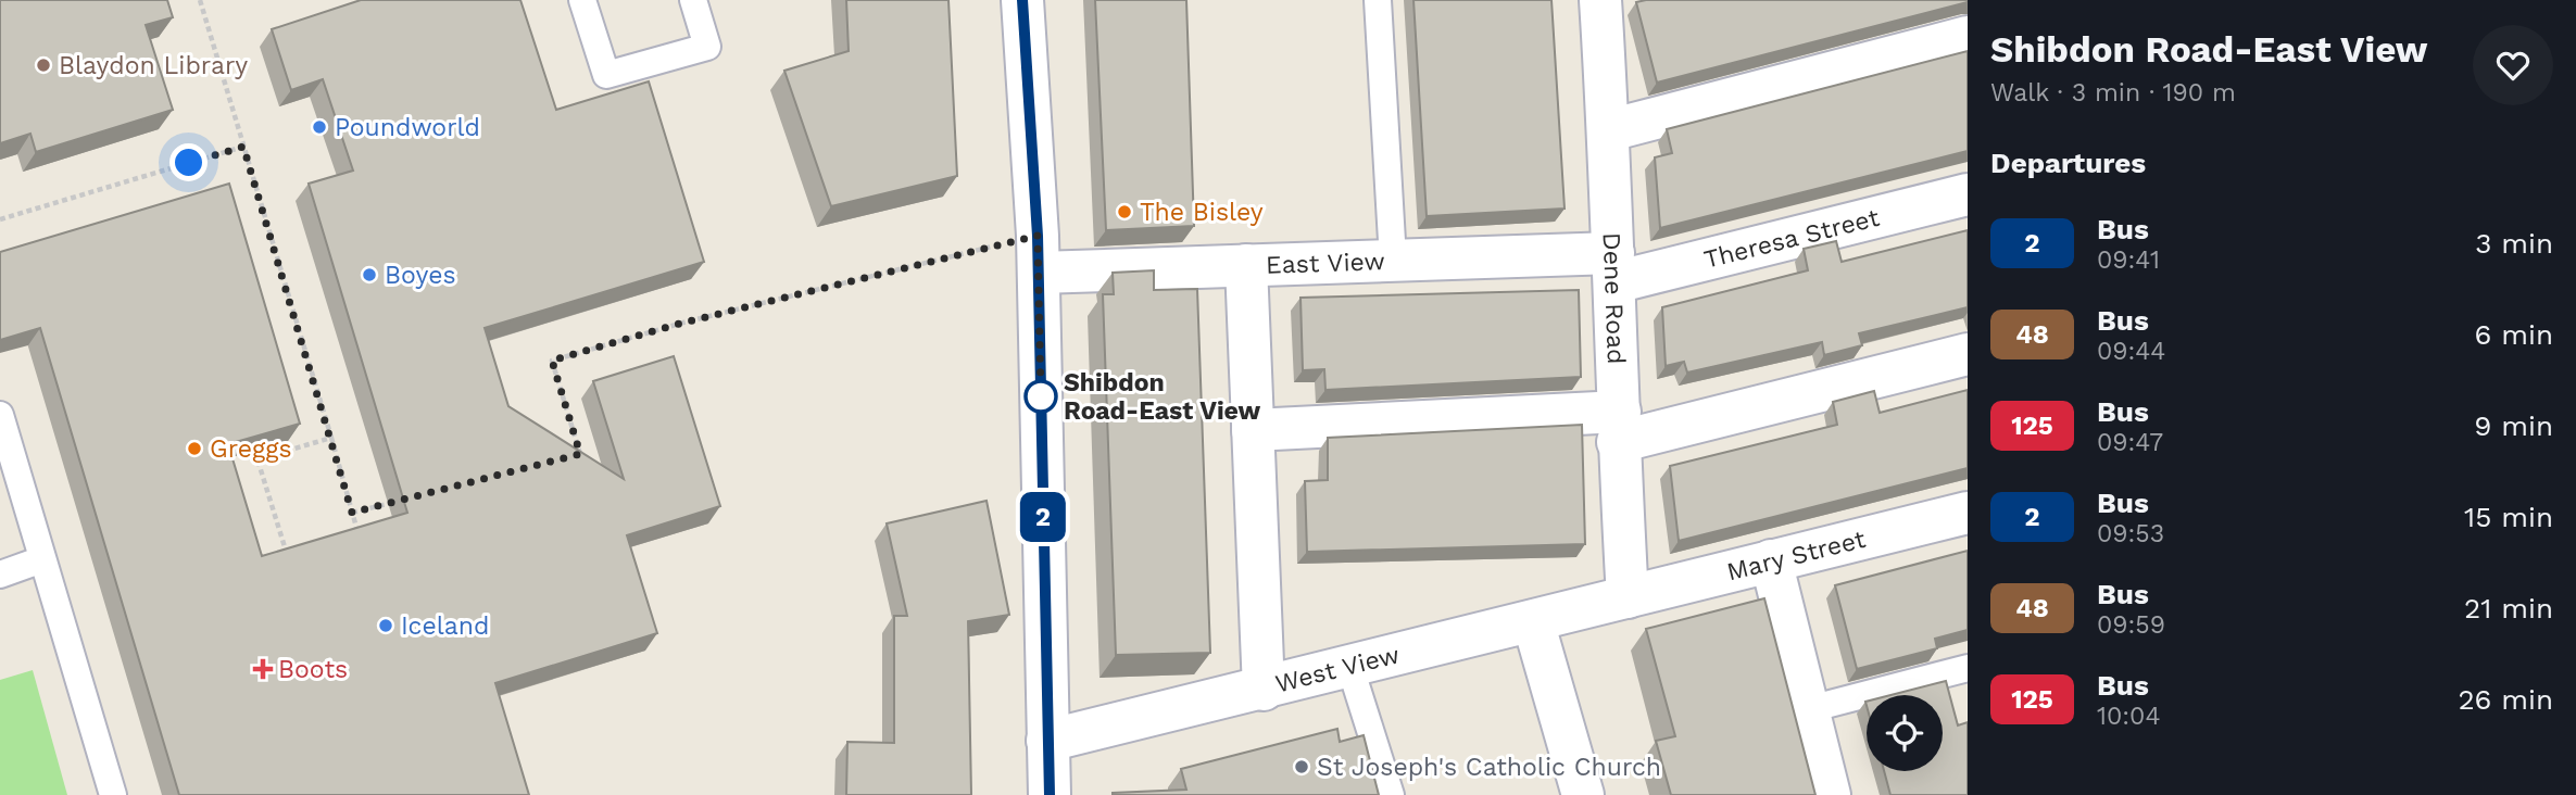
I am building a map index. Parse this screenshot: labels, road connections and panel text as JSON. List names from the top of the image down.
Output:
{
  "streets": {
    "street": [
      "Theresa Street",
      "East View",
      "Dene Road",
      "Mary Street",
      "West View"
    ]
  },
  "crossings": [
    ["Theresa Street", "East View"],
    ["Theresa Street", "Dene Road"],
    ["East View", "Dene Road"],
    ["Dene Road", "Mary Street"],
    ["Dene Road", "West View"],
    ["Mary Street", "West View"]
  ],
  "places": {
    "other": [
      "Blaydon Library",
      "Poundworld",
      "The Bisley",
      "Boyes",
      "Shibdon Road-East View",
      "Greggs",
      "Iceland",
      "St Joseph's Catholic Church"
    ],
    "health": ["Boots"]
  },
  "lines": ["bus line 2"],
  "page": {
    "on_map": "2",
    "heading": [
      ["Shibdon Road-East View", "Walk · 3 min · 190 m"],
      "Departures"
    ],
    "list": [
      {
        "mark": "2",
        "name": "Bus",
        "note": "09:41",
        "value": "3 min"
      },
      {
        "mark": "48",
        "name": "Bus",
        "note": "09:44",
        "value": "6 min"
      },
      {
        "mark": "125",
        "name": "Bus",
        "note": "09:47",
        "value": "9 min"
      },
      {
        "mark": "2",
        "name": "Bus",
        "note": "09:53",
        "value": "15 min"
      },
      {
        "mark": "48",
        "name": "Bus",
        "note": "09:59",
        "value": "21 min"
      },
      {
        "mark": "125",
        "name": "Bus",
        "note": "10:04",
        "value": "26 min"
      }
    ]
  }
}
